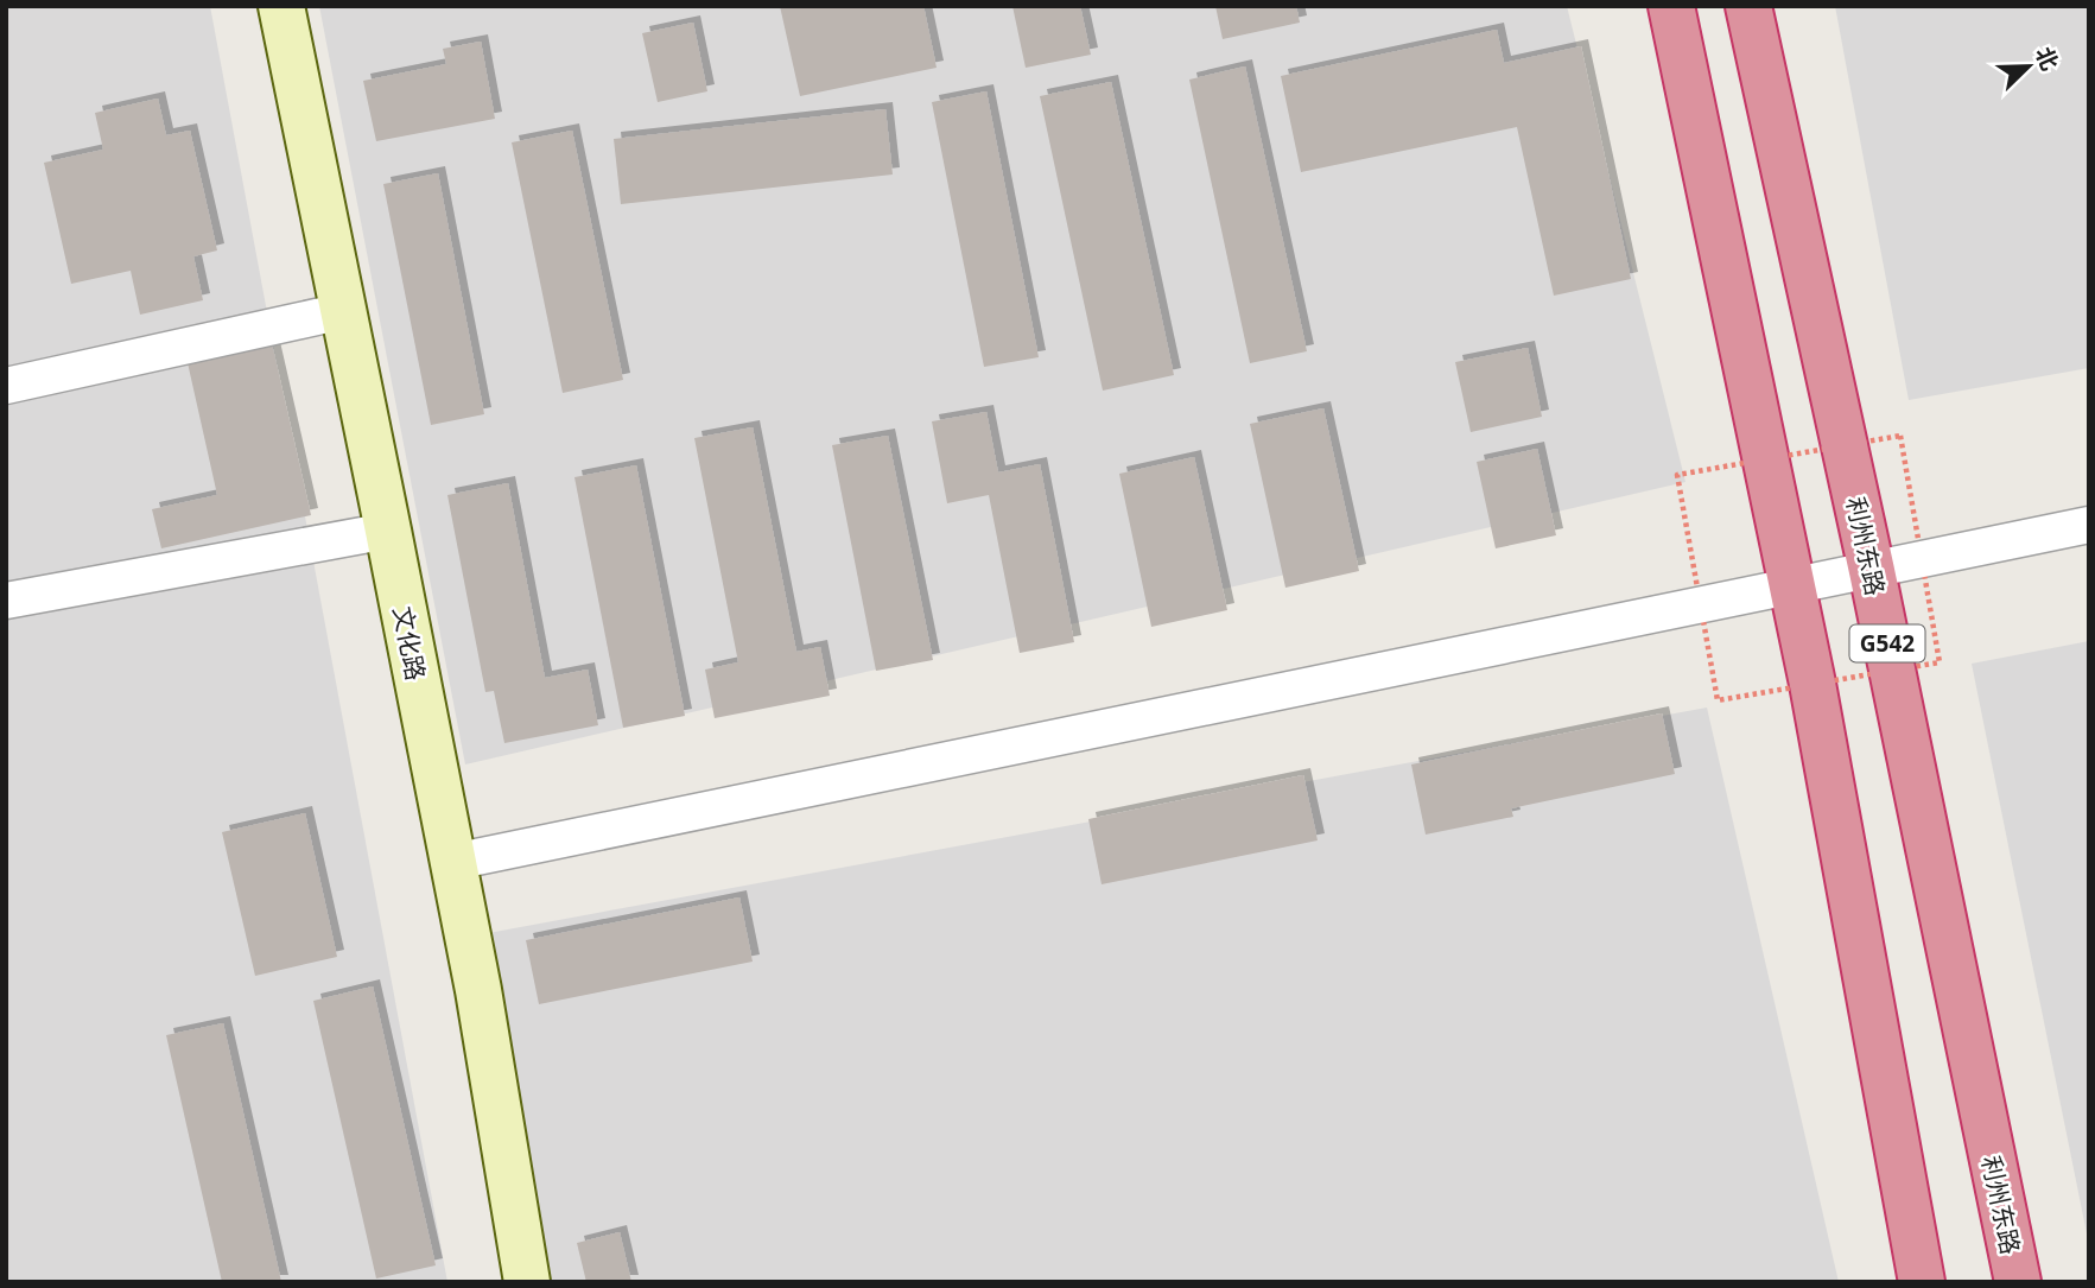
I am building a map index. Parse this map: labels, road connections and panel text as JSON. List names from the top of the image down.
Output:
{
  "streets": {
    "highway": ["利州东路", "G542"],
    "street": ["文化路"]
  },
  "north": "top right"
}
